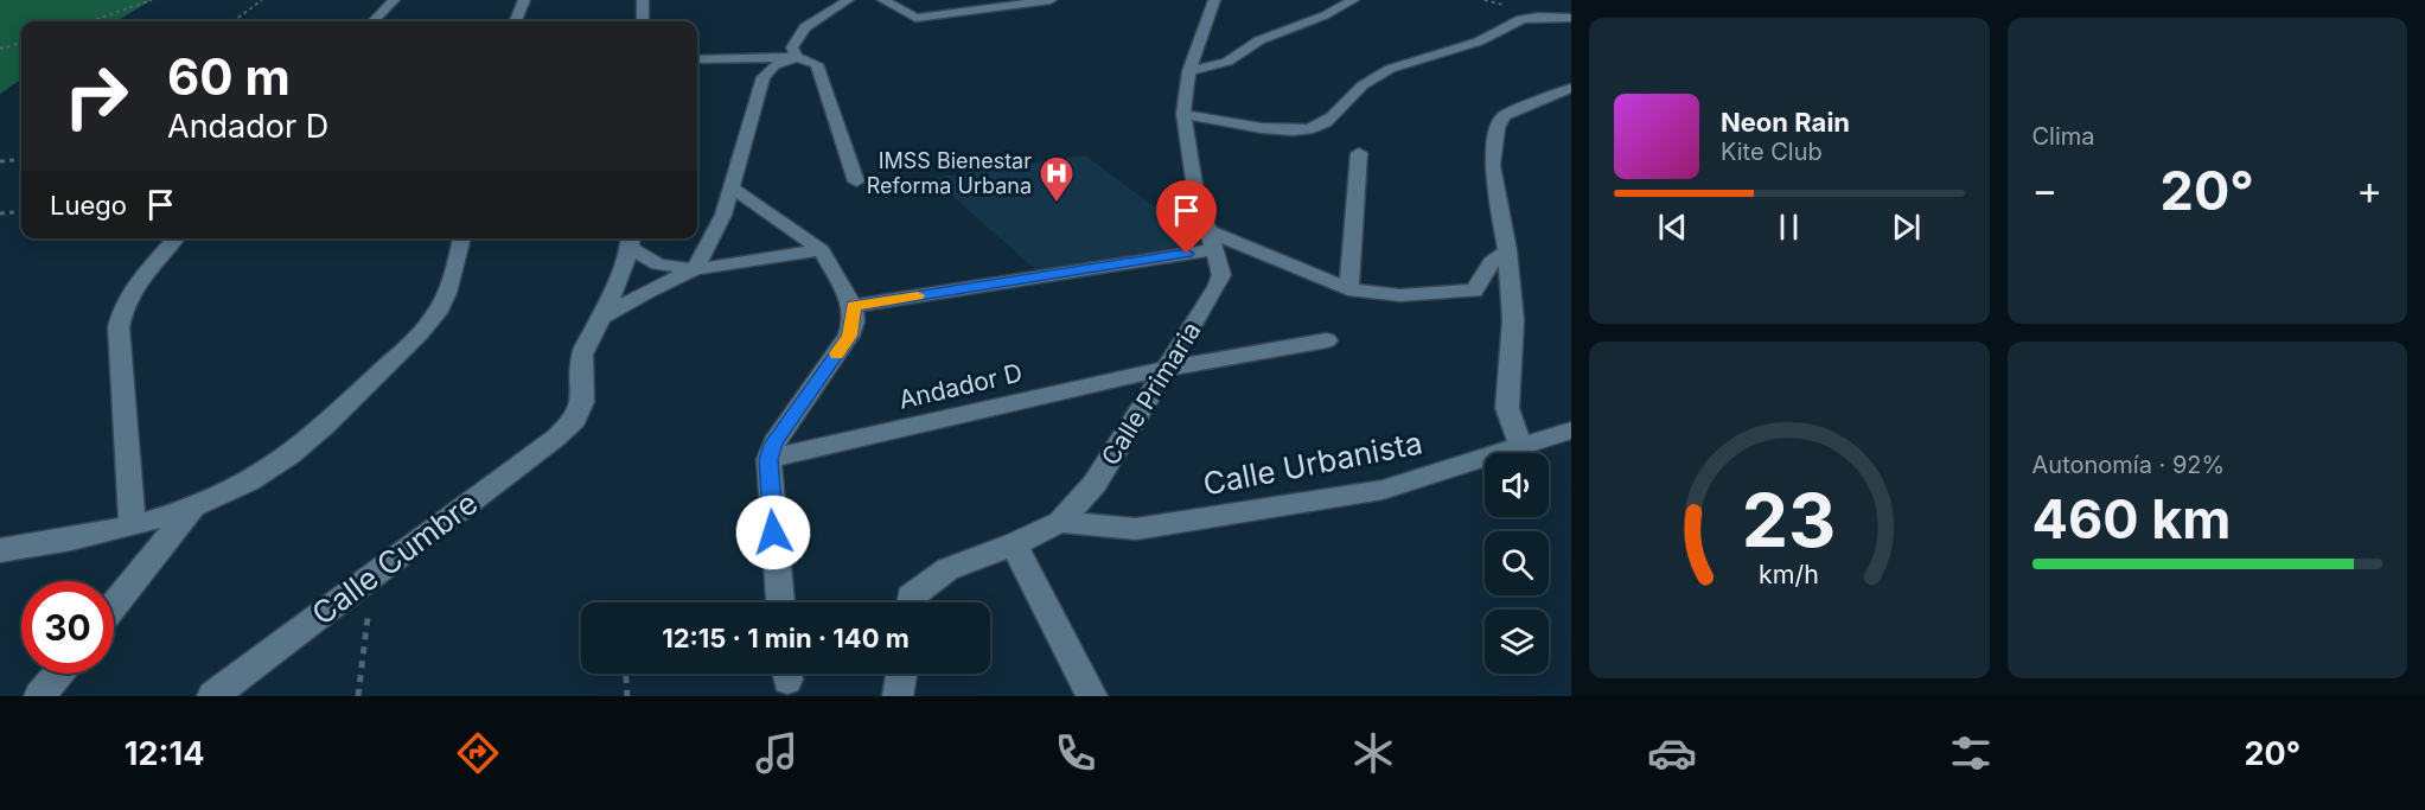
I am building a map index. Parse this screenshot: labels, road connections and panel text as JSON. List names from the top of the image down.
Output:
{
  "streets": {
    "street": [
      "Andador D",
      "Calle Primaria",
      "Calle Urbanista",
      "Calle Cumbre"
    ]
  },
  "crossings": [
    ["Andador D", "Calle Primaria"],
    ["Calle Primaria", "Calle Urbanista"]
  ],
  "places": {
    "hospital": ["IMSS Bienestar Reforma Urbana"]
  },
  "page": {
    "tile": [
      "Clima",
      ["Autonomía · 92%", "460 km"]
    ],
    "turn": ["60 m", "Andador D"],
    "song": ["Neon Rain", "Kite Club"],
    "heat": ["−", "20°", "+"],
    "then": "Luego",
    "limit": "30",
    "trip": "12:15 · 1 min · 140 m",
    "tabs": ["12:14", "20°"],
    "gauge": ["23", "km/h"]
  }
}
